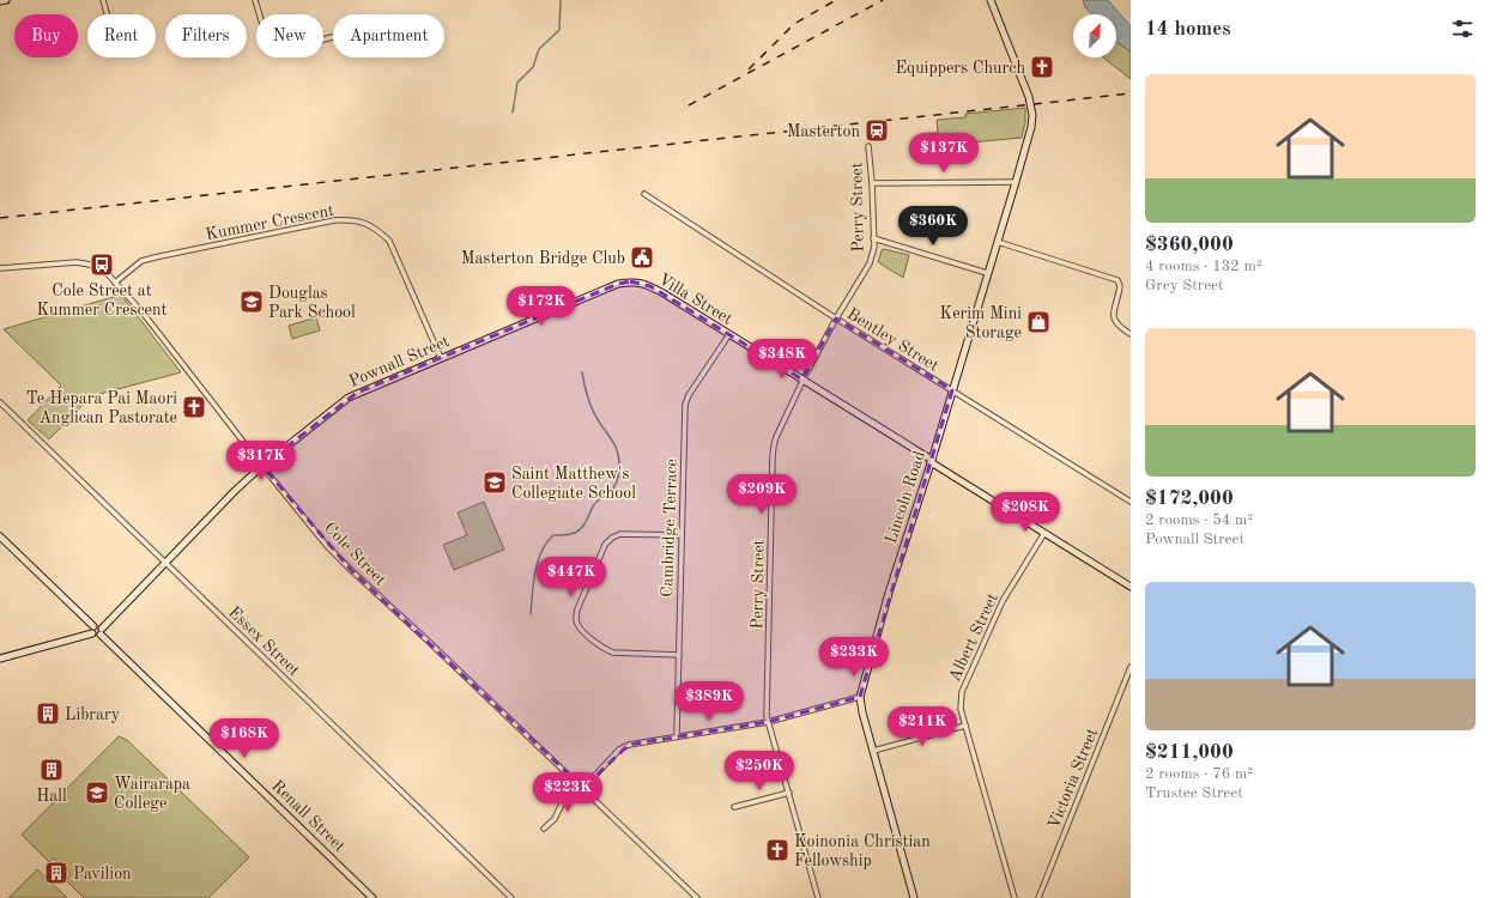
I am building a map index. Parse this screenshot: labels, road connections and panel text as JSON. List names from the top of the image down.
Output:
{
  "streets": {
    "street": [
      "Perry Street",
      "Kummer Crescent",
      "Villa Street",
      "Bentley Street",
      "Pownall Street",
      "Lincoln Road",
      "Cambridge Terrace",
      "Cole Street",
      "Albert Street",
      "Essex Street",
      "Victoria Street",
      "Renall Street"
    ]
  },
  "crossings": [
    ["Perry Street", "Villa Street"],
    ["Perry Street", "Bentley Street"],
    ["Kummer Crescent", "Pownall Street"],
    ["Kummer Crescent", "Cole Street"],
    ["Villa Street", "Pownall Street"],
    ["Villa Street", "Lincoln Road"],
    ["Villa Street", "Cambridge Terrace"],
    ["Villa Street", "Albert Street"],
    ["Bentley Street", "Lincoln Road"],
    ["Pownall Street", "Cole Street"],
    ["Pownall Street", "Essex Street"],
    ["Pownall Street", "Renall Street"]
  ],
  "places": {
    "church": ["Equippers Church", "Te Hepara Pai Maori Anglican Pastorate", "Koinonia Christian Fellowship"],
    "station": ["Masterton"],
    "public building": ["Masterton Bridge Club"],
    "bus stop": ["Cole Street at Kummer Crescent"],
    "school or university": ["Douglas Park School", "Saint Matthew's Collegiate School", "Wairarapa College"],
    "shop": ["Kerim Mini Storage"],
    "building": ["Library", "Hall", "Pavilion"]
  },
  "north": "top right",
  "page": {
    "heading": "14 homes",
    "chip": [
      "Buy",
      "Rent",
      "Filters",
      "New",
      "Apartment"
    ],
    "list": [
      {
        "name": "$360,000",
        "note": "4 rooms · 132 m² · Grey Street"
      },
      {
        "name": "$172,000",
        "note": "2 rooms · 54 m² · Pownall Street"
      },
      {
        "name": "$211,000",
        "note": "2 rooms · 76 m² · Trustee Street"
      }
    ],
    "price": [
      "$137K",
      "$360K",
      "$172K",
      "$348K",
      "$317K",
      "$209K",
      "$208K",
      "$447K",
      "$233K",
      "$389K",
      "$211K",
      "$168K",
      "$250K",
      "$223K"
    ]
  }
}
